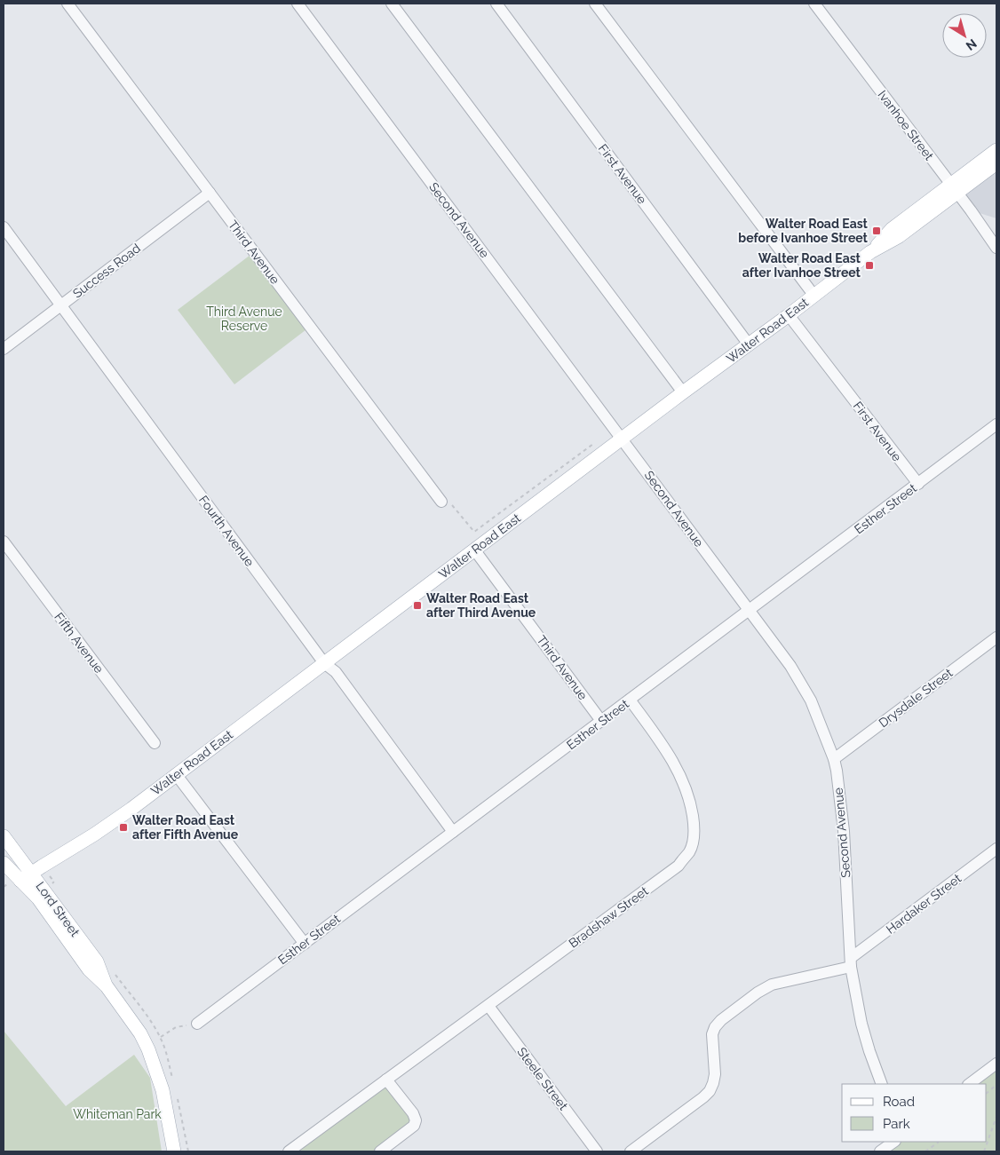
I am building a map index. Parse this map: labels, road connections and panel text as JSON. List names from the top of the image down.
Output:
{
  "streets": {
    "main road": ["Walter Road East", "Lord Street"],
    "street": [
      "Ivanhoe Street",
      "First Avenue",
      "Second Avenue",
      "Third Avenue",
      "Success Road",
      "Esther Street",
      "Fourth Avenue",
      "Fifth Avenue",
      "Drysdale Street",
      "Hardaker Street",
      "Bradshaw Street",
      "Steele Street"
    ]
  },
  "crossings": [
    ["Ivanhoe Street", "Walter Road East"],
    ["First Avenue", "Walter Road East"],
    ["First Avenue", "Esther Street"],
    ["Second Avenue", "Walter Road East"],
    ["Second Avenue", "Esther Street"],
    ["Second Avenue", "Drysdale Street"],
    ["Second Avenue", "Hardaker Street"],
    ["Third Avenue", "Success Road"],
    ["Third Avenue", "Walter Road East"],
    ["Third Avenue", "Esther Street"],
    ["Success Road", "Fourth Avenue"],
    ["Walter Road East", "Fourth Avenue"],
    ["Walter Road East", "Lord Street"],
    ["Esther Street", "Fourth Avenue"],
    ["Esther Street", "Bradshaw Street"],
    ["Bradshaw Street", "Steele Street"]
  ],
  "parks": ["Third Avenue Reserve", "Whiteman Park"],
  "places": {
    "transit": [
      "Walter Road East before Ivanhoe Street",
      "Walter Road East after Ivanhoe Street",
      "Walter Road East after Third Avenue",
      "Walter Road East after Fifth Avenue"
    ]
  },
  "legend": ["Road", "Park"],
  "north": "bottom right"
}
